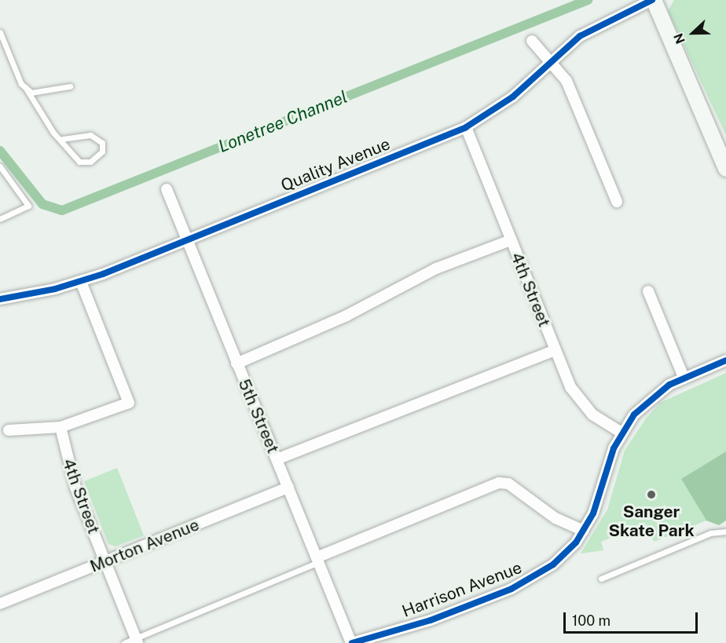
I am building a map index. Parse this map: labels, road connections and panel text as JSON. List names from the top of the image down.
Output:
{
  "streets": {
    "street": [
      "Quality Avenue",
      "4th Street",
      "5th Street",
      "Morton Avenue",
      "Harrison Avenue"
    ]
  },
  "crossings": [
    ["Quality Avenue", "4th Street"],
    ["Quality Avenue", "5th Street"],
    ["4th Street", "Morton Avenue"],
    ["4th Street", "Harrison Avenue"],
    ["5th Street", "Morton Avenue"],
    ["5th Street", "Harrison Avenue"]
  ],
  "water": ["Lonetree Channel"],
  "places": ["Sanger Skate Park"],
  "scale_bar": "100 m",
  "north": "left"
}
